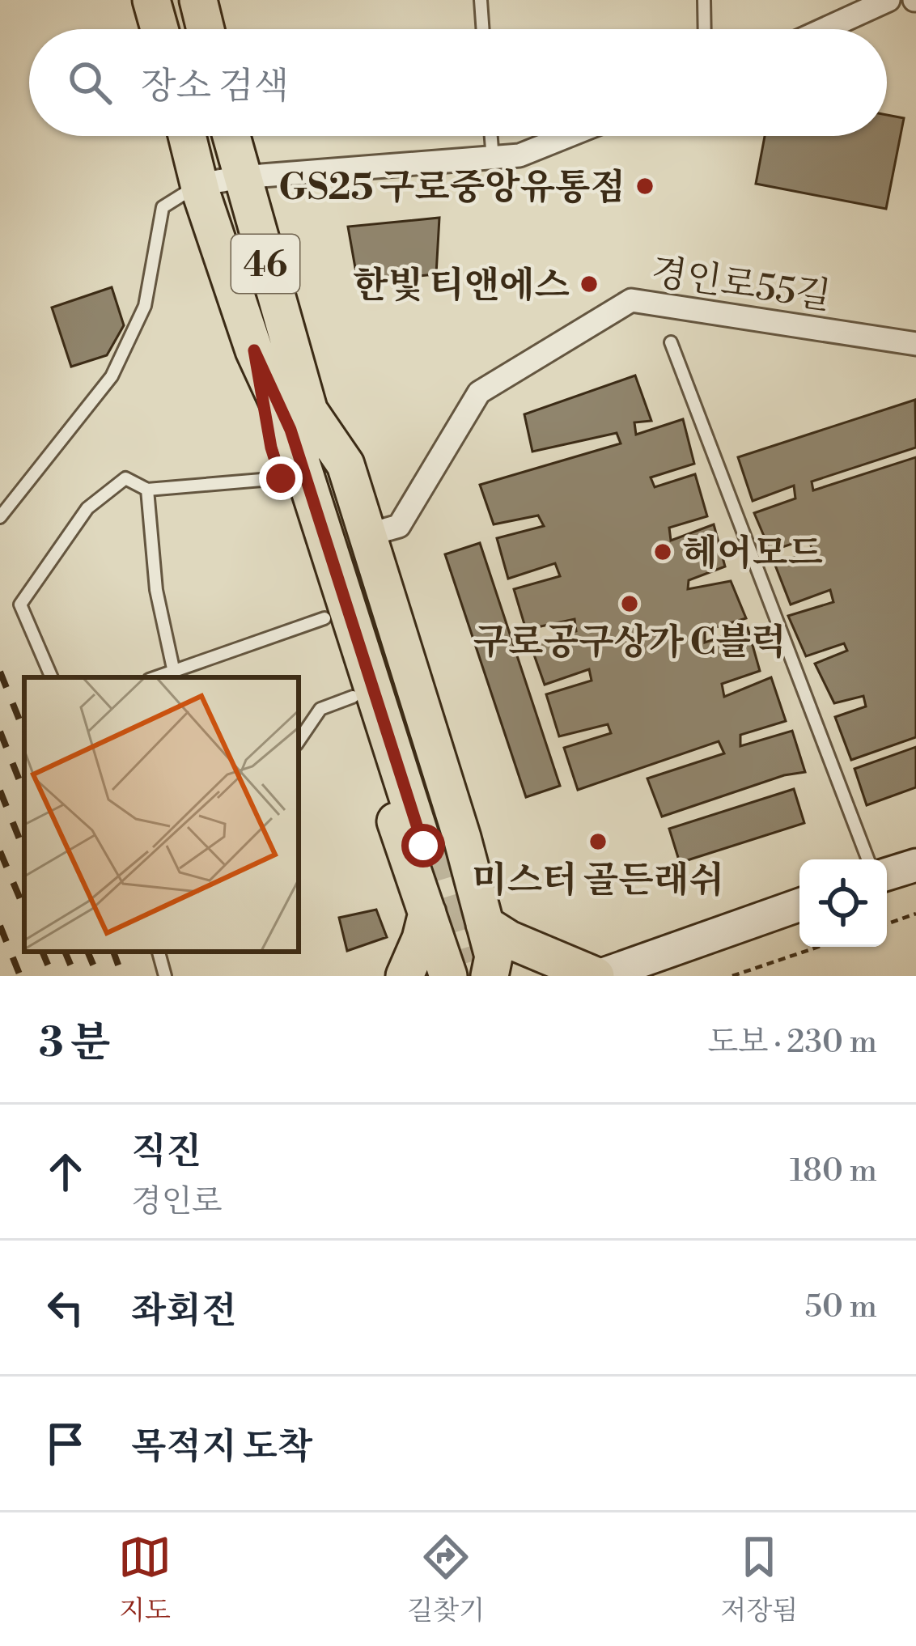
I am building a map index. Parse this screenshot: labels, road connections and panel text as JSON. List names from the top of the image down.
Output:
{
  "streets": {
    "main road": ["46"],
    "street": ["경인로55길"]
  },
  "places": [
    "GS25 구로중앙유통점",
    "한빛 티앤에스",
    "헤어모드",
    "구로공구상가 C블럭",
    "미스터 골든래쉬"
  ],
  "page": {
    "search": "장소 검색",
    "heading": ["3 분", "도보 · 230 m"],
    "list": [
      ["직진", "경인로", "180 m"],
      ["좌회전", "50 m"],
      "목적지 도착"
    ],
    "nav": ["지도", "길찾기", "저장됨"]
  }
}
